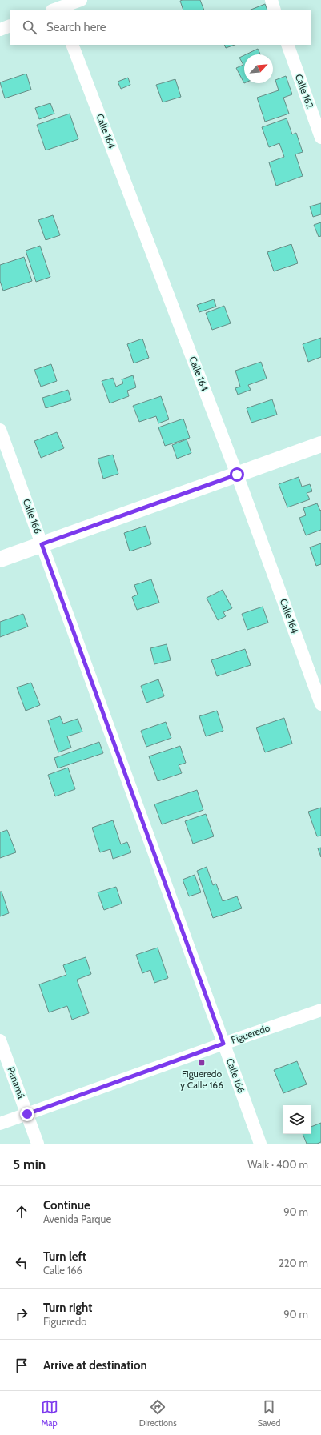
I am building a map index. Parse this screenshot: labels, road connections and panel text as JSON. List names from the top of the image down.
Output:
{
  "streets": {
    "street": [
      "Calle 162",
      "Calle 164",
      "Calle 166",
      "Figueredo",
      "Panamá"
    ]
  },
  "crossings": [
    ["Calle 166", "Figueredo"],
    ["Figueredo", "Panamá"]
  ],
  "places": {
    "transit": ["Figueredo y Calle 166"]
  },
  "north": "top right",
  "page": {
    "search": "Search here",
    "heading": ["5 min", "Walk · 400 m"],
    "list": [
      ["Continue", "Avenida Parque", "90 m"],
      ["Turn left", "Calle 166", "220 m"],
      ["Turn right", "Figueredo", "90 m"],
      "Arrive at destination"
    ],
    "nav": ["Map", "Directions", "Saved"]
  }
}
